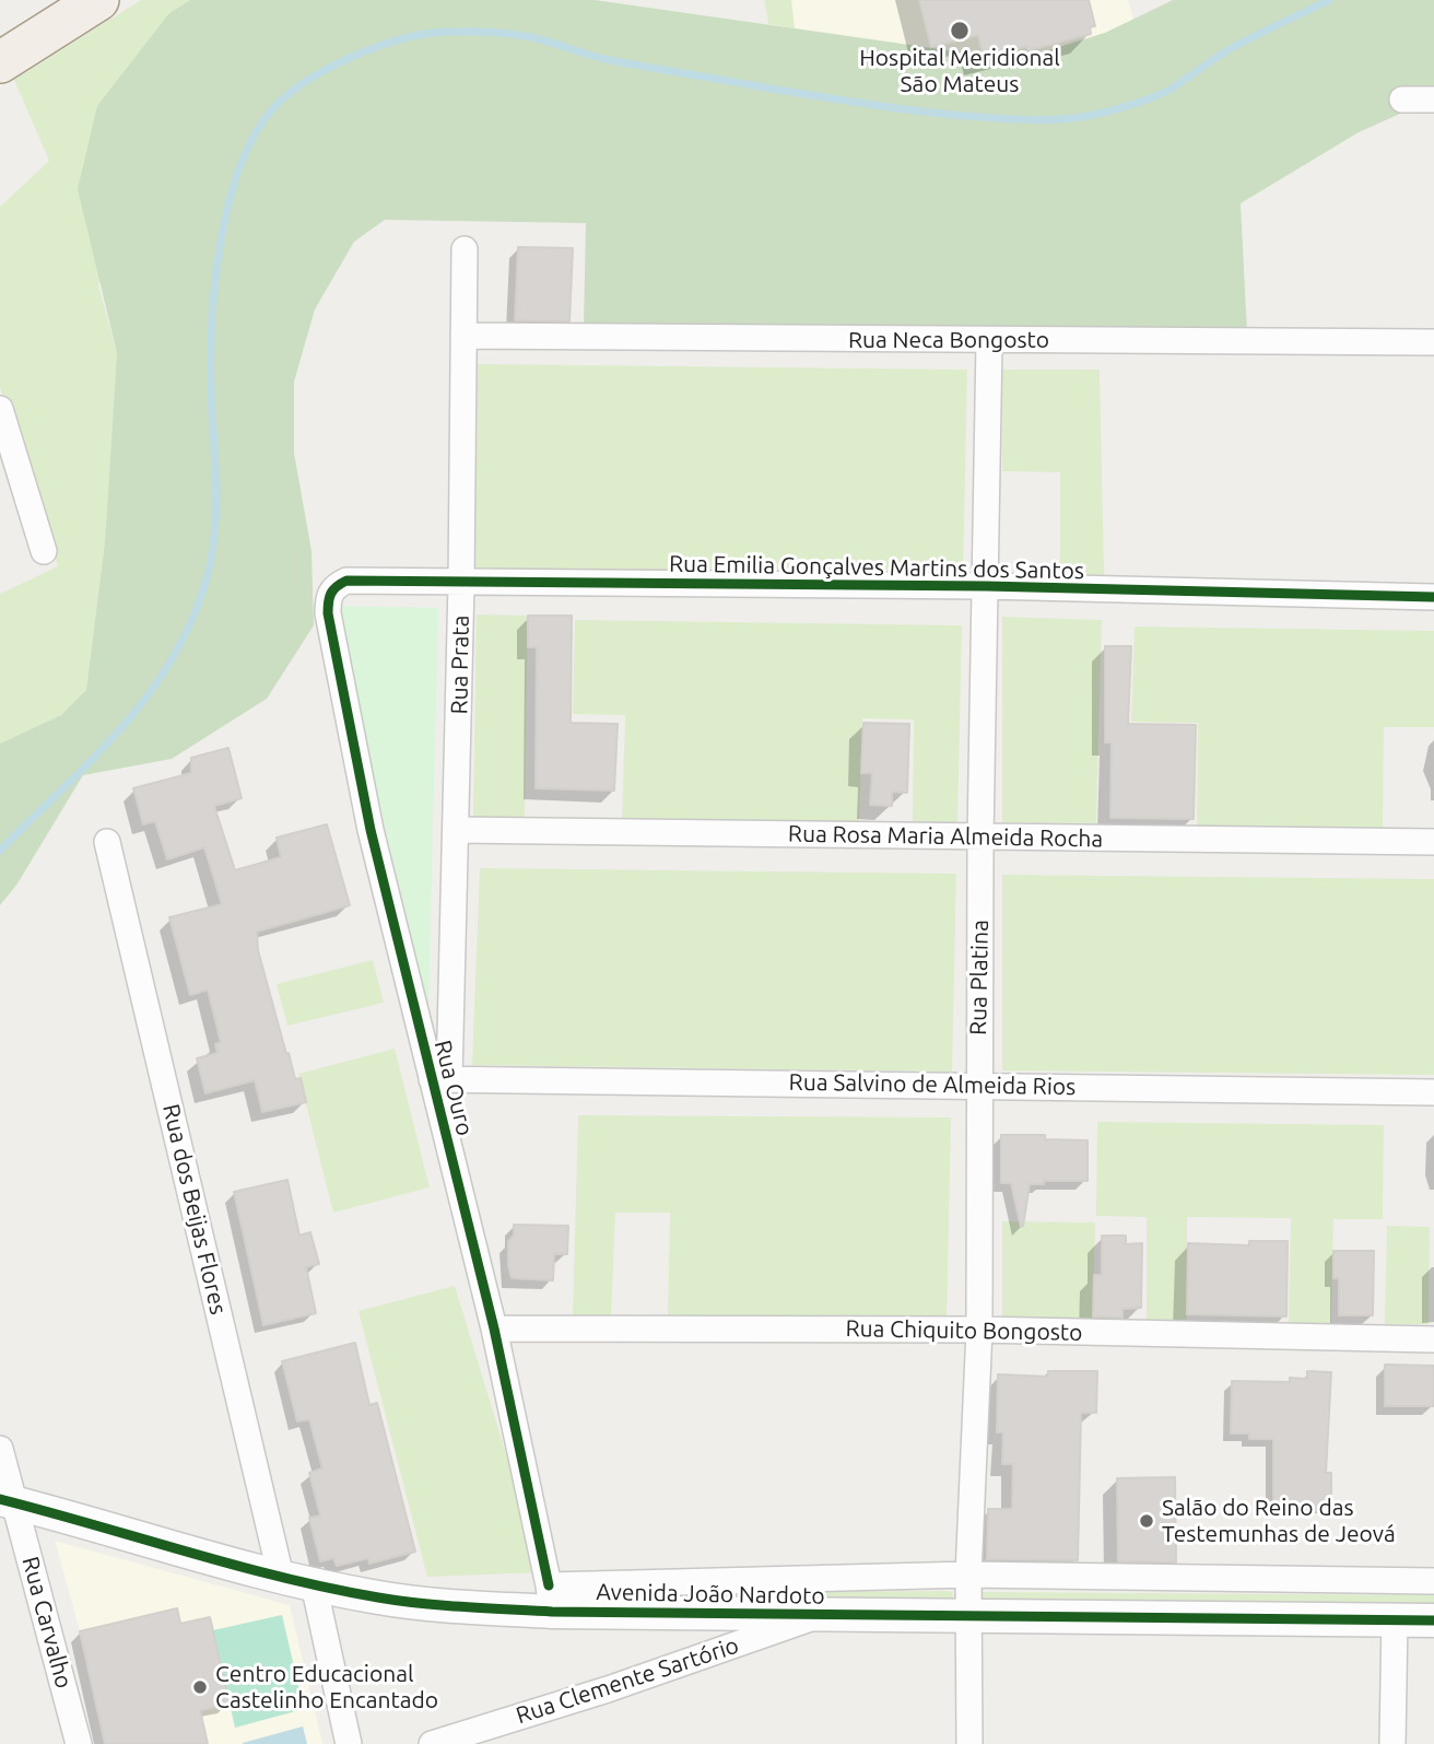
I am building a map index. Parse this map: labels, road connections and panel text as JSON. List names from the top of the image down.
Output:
{
  "streets": {
    "street": [
      "Rua Neca Bongosto",
      "Rua Emilia Gonçalves Martins dos Santos",
      "Rua Prata",
      "Rua Rosa Maria Almeida Rocha",
      "Rua Platina",
      "Rua Salvino de Almeida Rios",
      "Rua Ouro",
      "Rua dos Beijas Flores",
      "Rua Chiquito Bongosto",
      "Avenida João Nardoto",
      "Rua Carvalho",
      "Rua Clemente Sartório"
    ]
  },
  "crossings": [
    ["Rua Neca Bongosto", "Rua Prata"],
    ["Rua Neca Bongosto", "Rua Platina"],
    ["Rua Emilia Gonçalves Martins dos Santos", "Rua Prata"],
    ["Rua Emilia Gonçalves Martins dos Santos", "Rua Platina"],
    ["Rua Emilia Gonçalves Martins dos Santos", "Rua Ouro"],
    ["Rua Prata", "Rua Rosa Maria Almeida Rocha"],
    ["Rua Prata", "Rua Salvino de Almeida Rios"],
    ["Rua Prata", "Rua Ouro"],
    ["Rua Rosa Maria Almeida Rocha", "Rua Platina"],
    ["Rua Platina", "Rua Salvino de Almeida Rios"],
    ["Rua Platina", "Rua Chiquito Bongosto"],
    ["Rua Platina", "Avenida João Nardoto"],
    ["Rua Salvino de Almeida Rios", "Rua Ouro"],
    ["Rua Ouro", "Rua Chiquito Bongosto"],
    ["Rua Ouro", "Avenida João Nardoto"],
    ["Rua dos Beijas Flores", "Avenida João Nardoto"],
    ["Avenida João Nardoto", "Rua Carvalho"],
    ["Avenida João Nardoto", "Rua Clemente Sartório"]
  ],
  "places": ["Hospital Meridional São Mateus", "Salão do Reino das Testemunhas de Jeová", "Centro Educacional Castelinho Encantado"]
}
